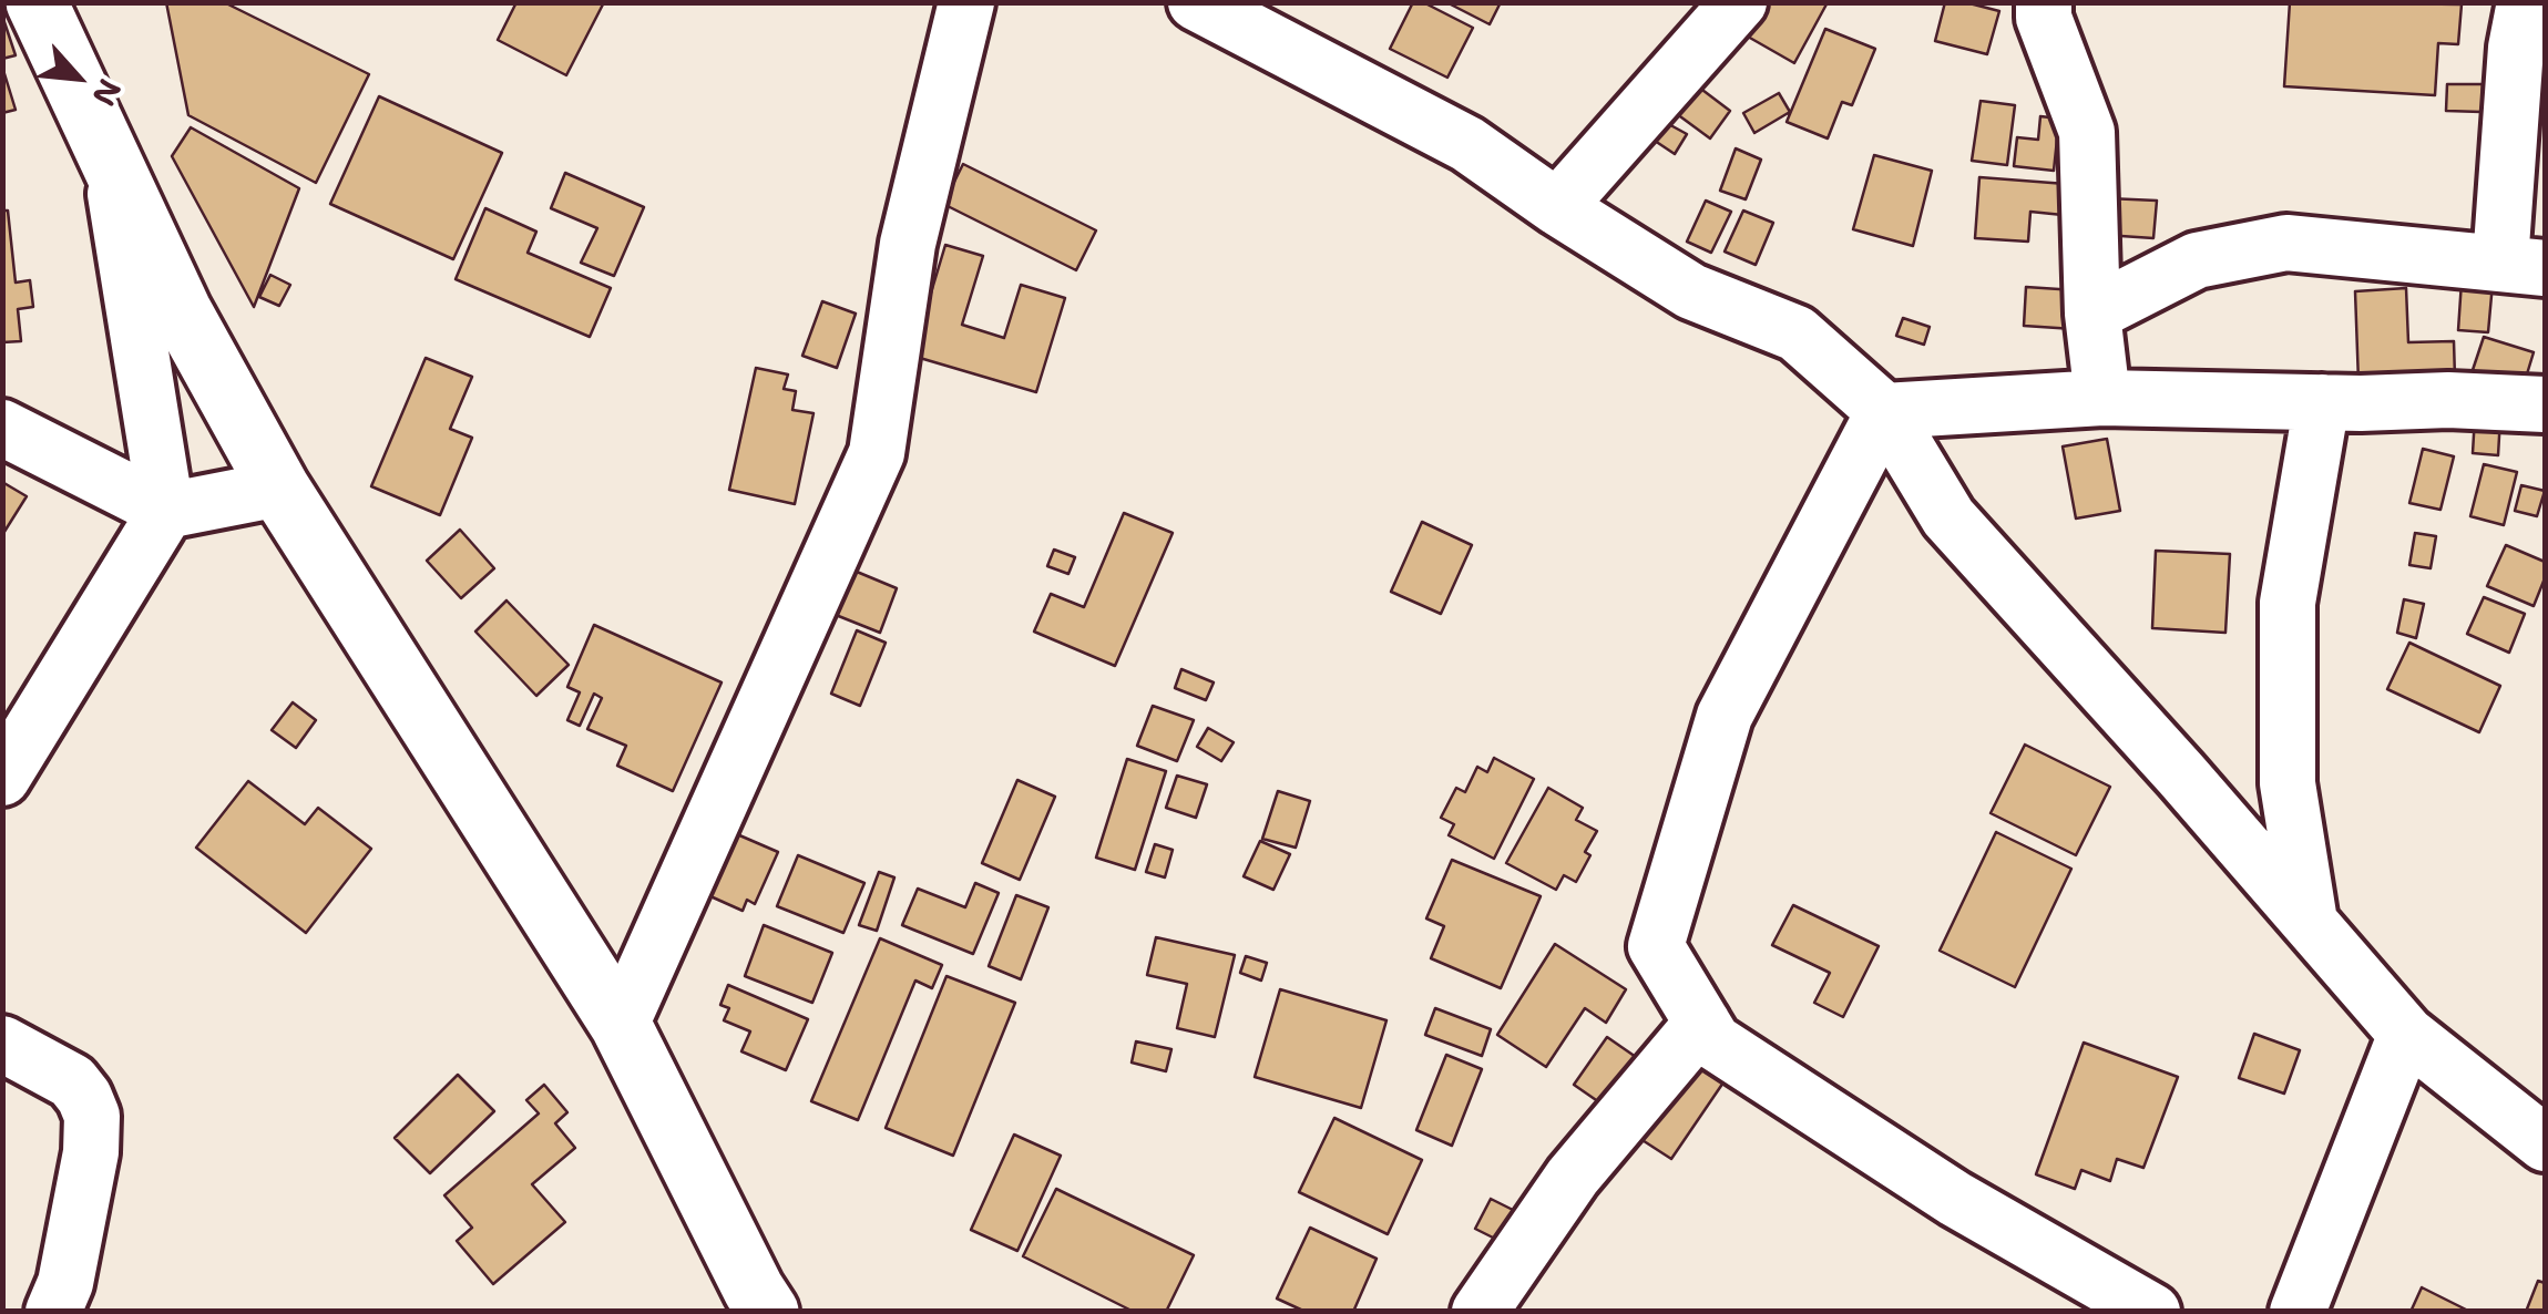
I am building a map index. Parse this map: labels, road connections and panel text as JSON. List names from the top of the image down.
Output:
{
  "north": "bottom right"
}
